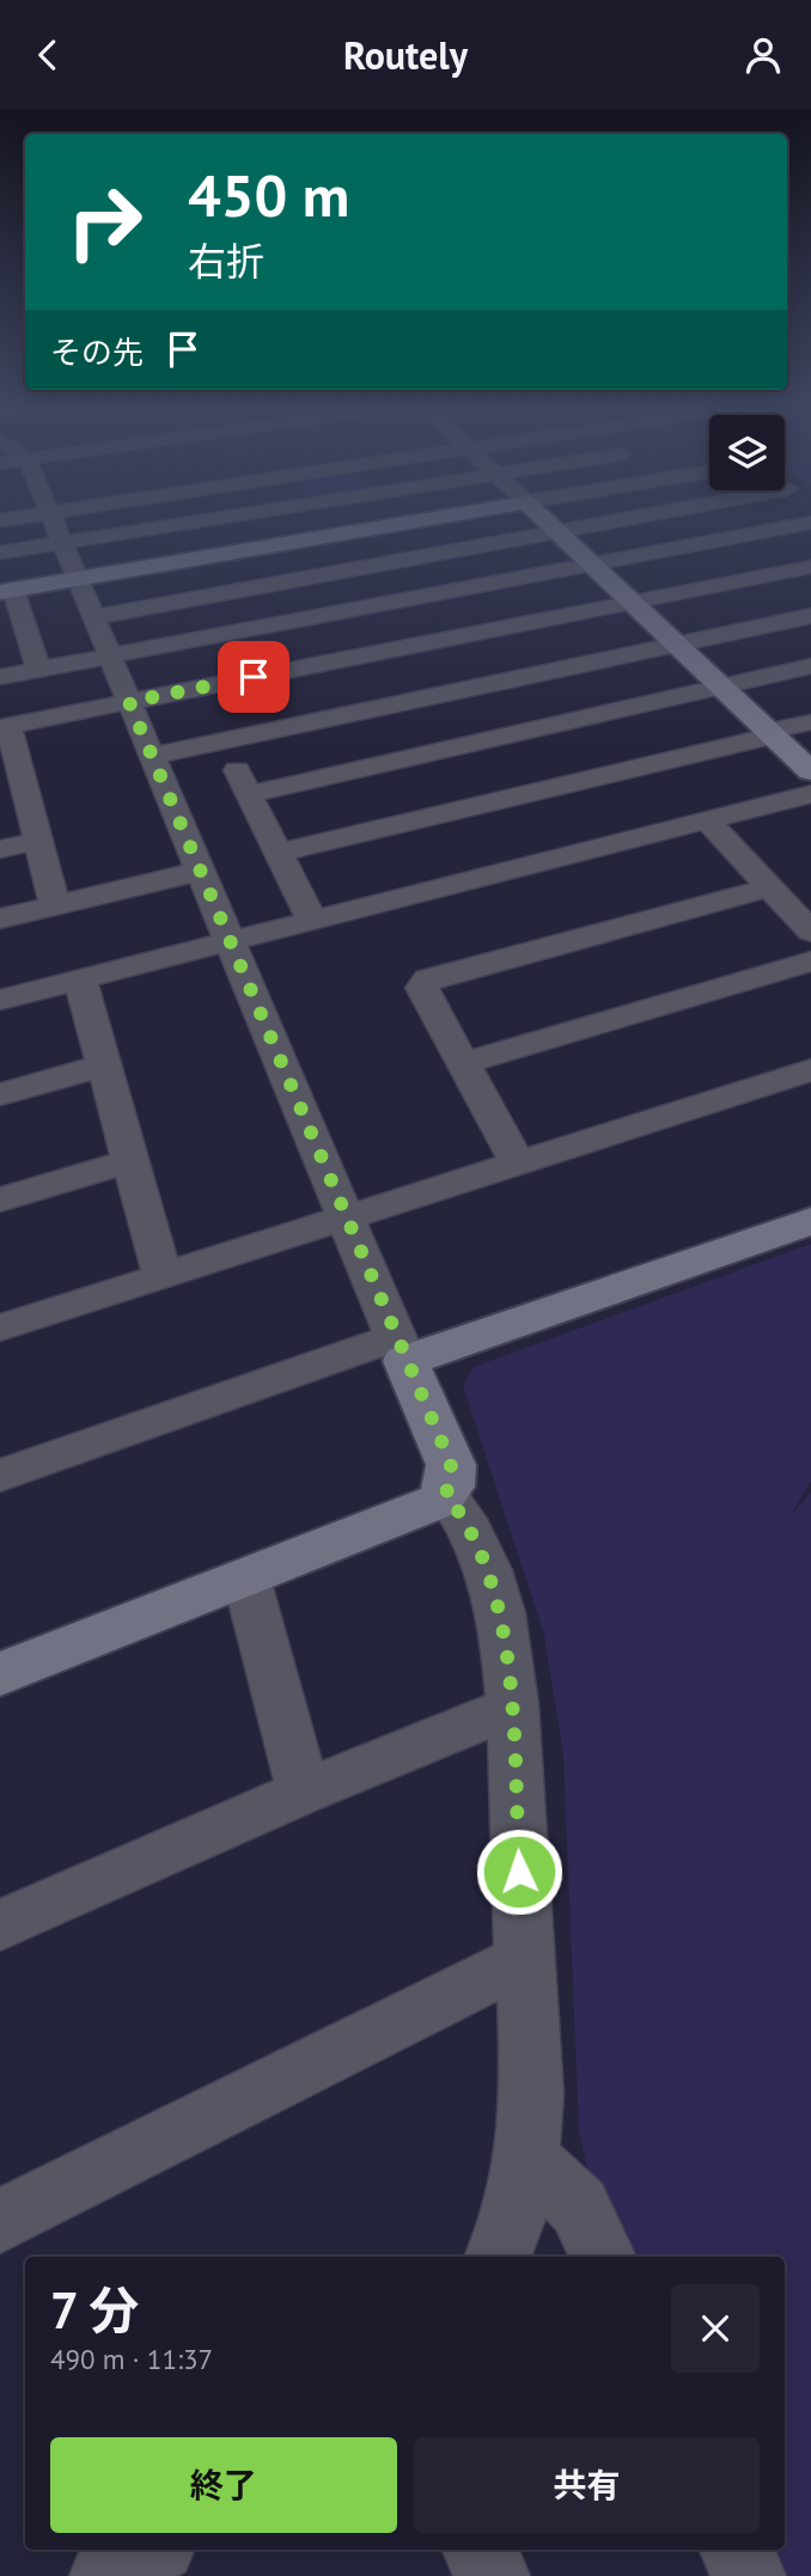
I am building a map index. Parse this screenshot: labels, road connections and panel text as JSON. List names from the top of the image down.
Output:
{
  "page": {
    "header": "Routely",
    "turn": ["450 m", "右折"],
    "then": "その先",
    "heading": ["7 分", "490 m · 11:37"],
    "buttons": ["終了", "共有"]
  }
}
